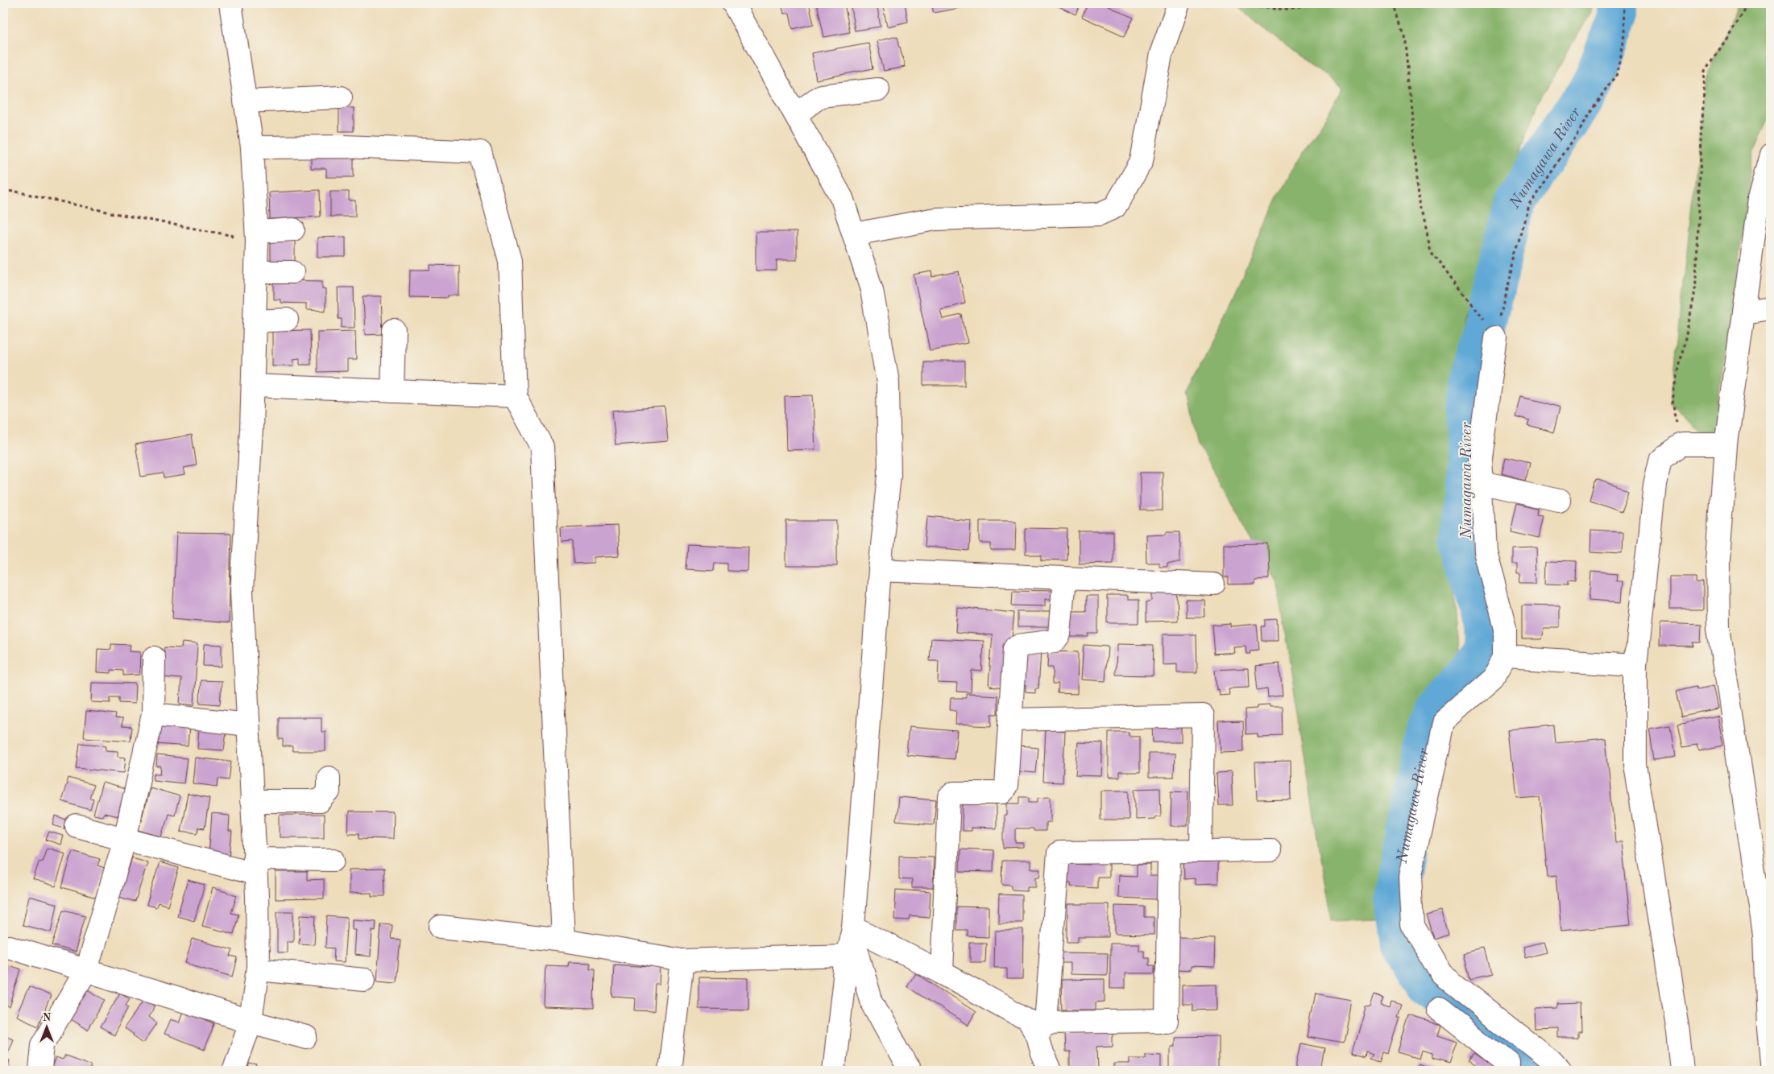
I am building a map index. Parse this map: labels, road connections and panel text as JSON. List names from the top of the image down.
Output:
{
  "water": ["Numagawa River"],
  "north": "top"
}
